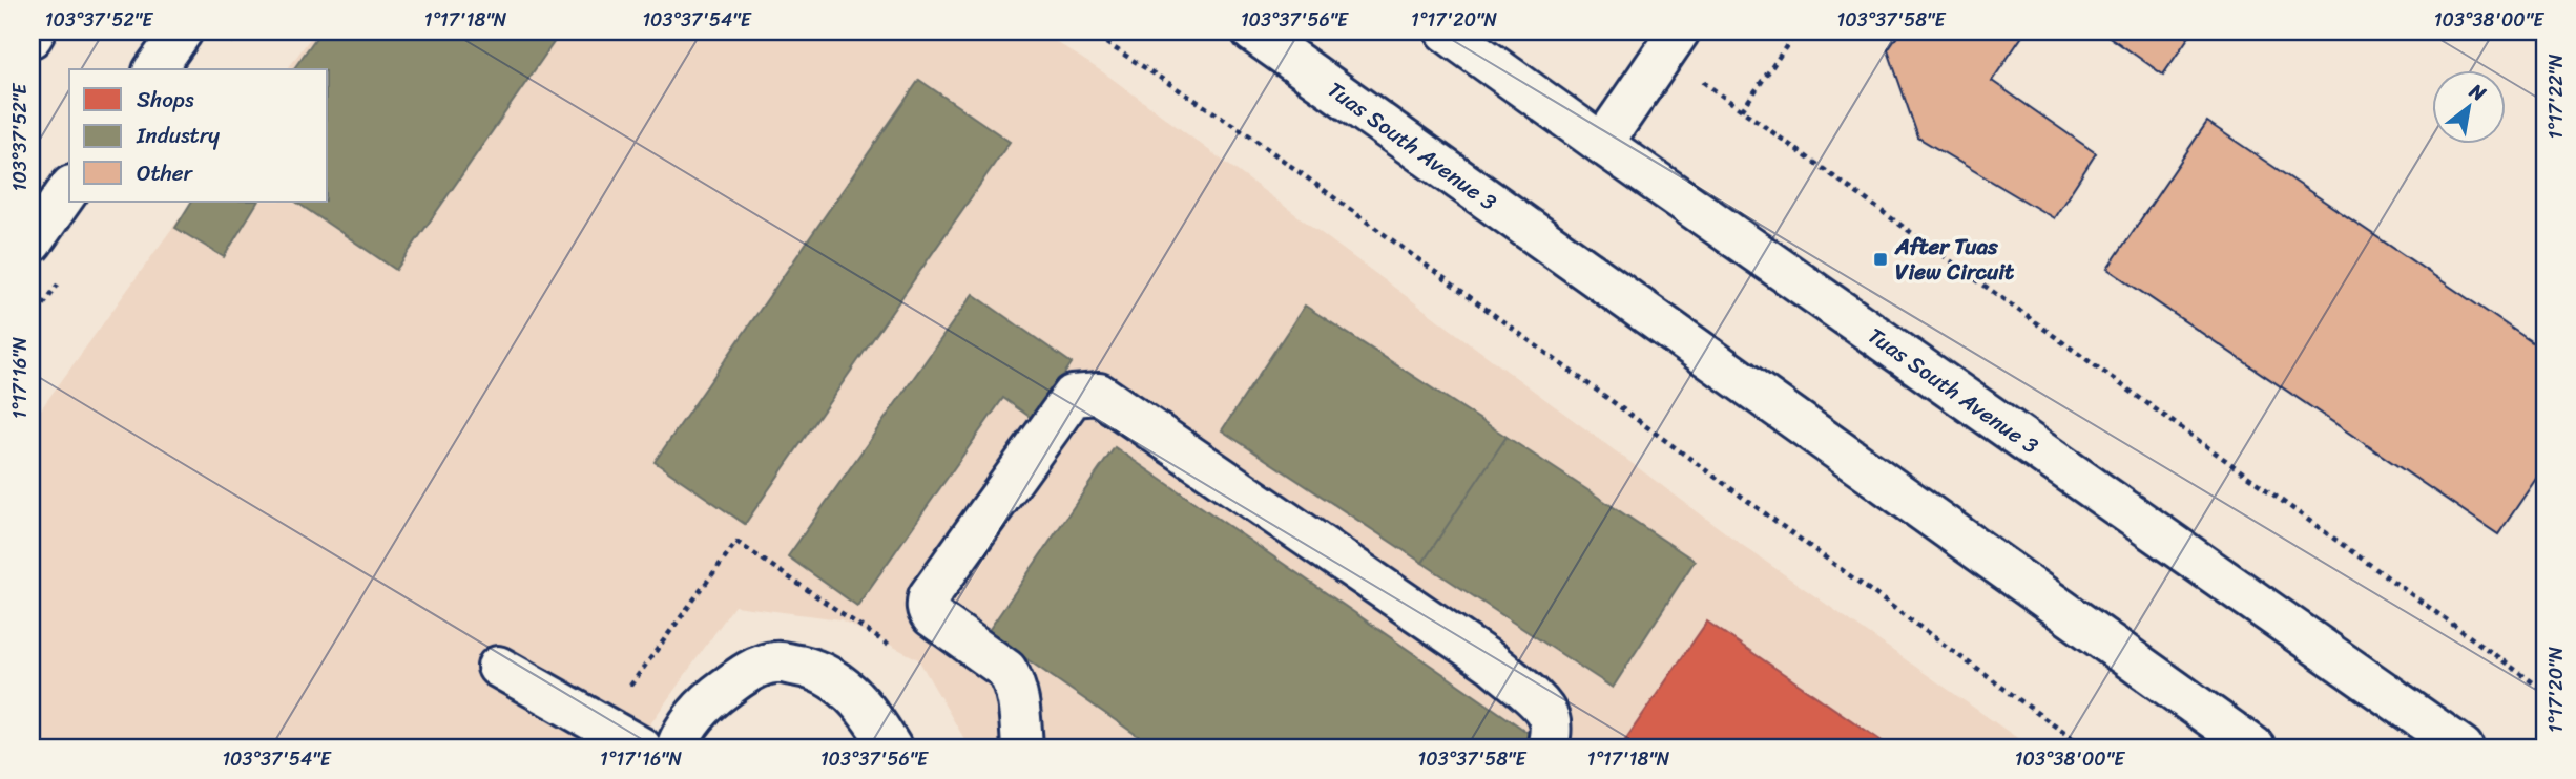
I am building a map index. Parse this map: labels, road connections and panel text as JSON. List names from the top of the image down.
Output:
{
  "streets": {
    "street": ["Tuas South Avenue 3"]
  },
  "places": {
    "transit": ["After Tuas View Circuit"]
  },
  "legend": ["Shops", "Industry", "Other"],
  "north": "top right",
  "coordinates": [
    "103°37'52\"E",
    "1°17'18\"N",
    "103°37'54\"E",
    "103°37'56\"E",
    "1°17'20\"N",
    "103°37'58\"E",
    "103°38'00\"E",
    "1°17'22\"N",
    "1°17'16\"N"
  ]
}
